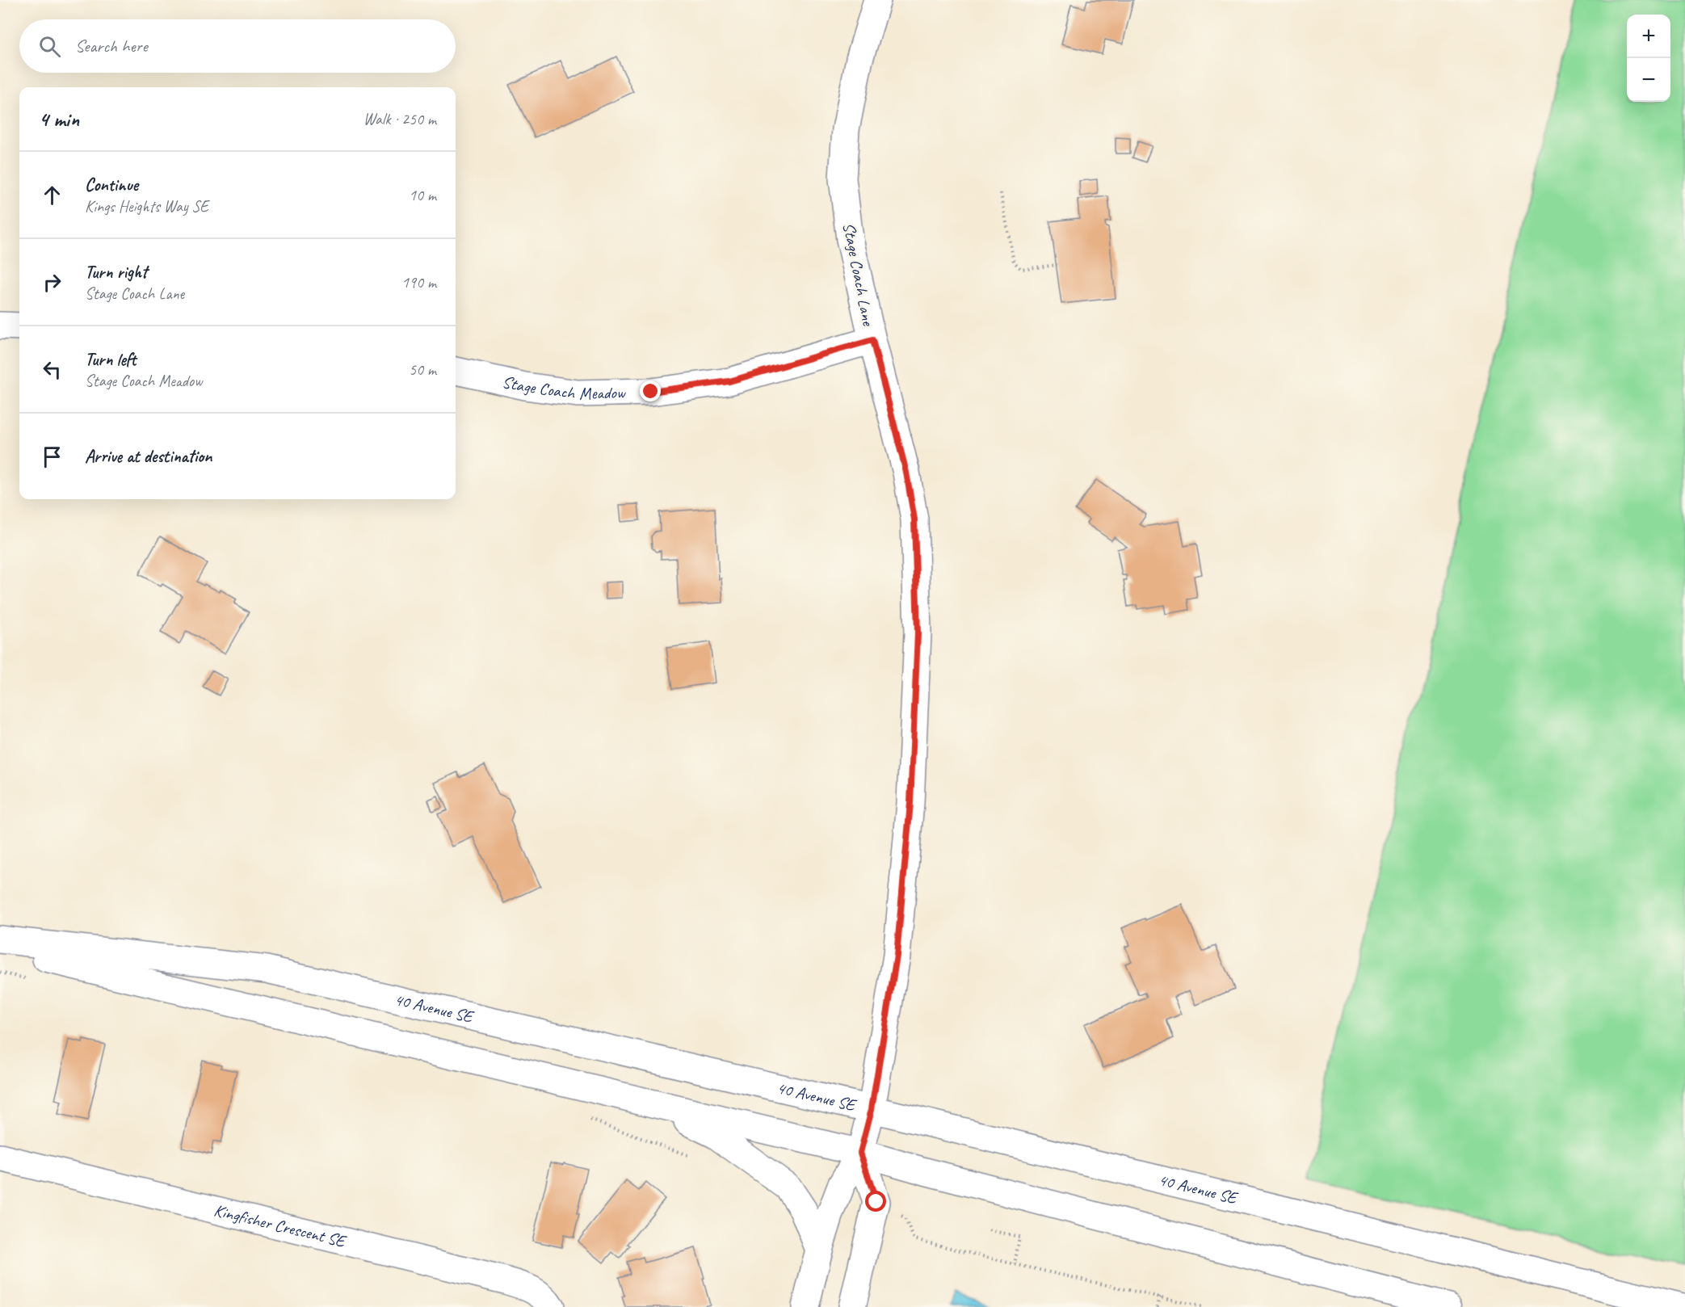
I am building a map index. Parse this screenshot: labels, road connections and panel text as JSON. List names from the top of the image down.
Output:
{
  "streets": {
    "street": [
      "Stage Coach Lane",
      "Stage Coach Meadow",
      "40 Avenue SE",
      "Kingfisher Crescent SE"
    ]
  },
  "crossings": [
    ["Stage Coach Lane", "Stage Coach Meadow"],
    ["Stage Coach Lane", "40 Avenue SE"]
  ],
  "page": {
    "map_buttons": ["+", "−"],
    "search": "Search here",
    "heading": ["4 min", "Walk · 250 m"],
    "list": [
      ["Continue", "Kings Heights Way SE", "10 m"],
      ["Turn right", "Stage Coach Lane", "190 m"],
      ["Turn left", "Stage Coach Meadow", "50 m"],
      "Arrive at destination"
    ]
  }
}
